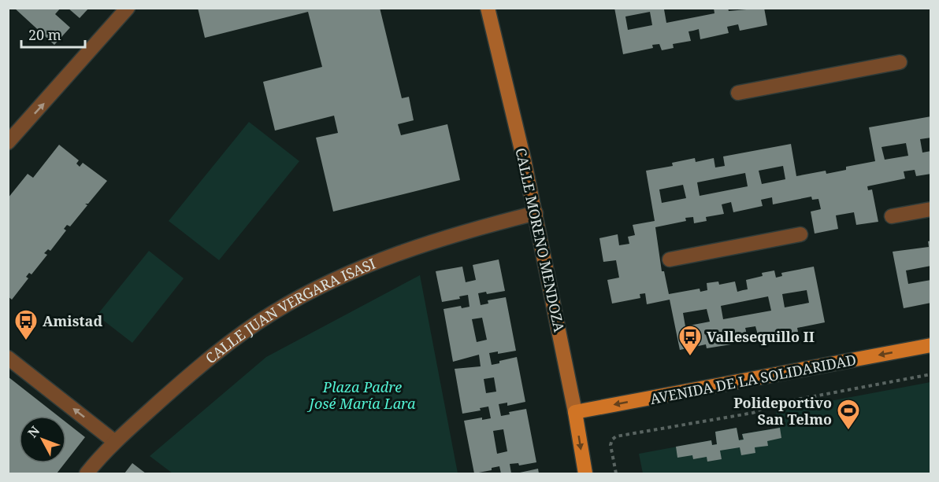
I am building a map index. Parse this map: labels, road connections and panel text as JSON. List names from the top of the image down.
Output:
{
  "streets": {
    "main road": ["CALLE MORENO MENDOZA", "AVENIDA DE LA SOLIDARIDAD"],
    "street": ["CALLE JUAN VERGARA ISASI"]
  },
  "crossings": [
    ["CALLE MORENO MENDOZA", "CALLE JUAN VERGARA ISASI"],
    ["CALLE MORENO MENDOZA", "AVENIDA DE LA SOLIDARIDAD"]
  ],
  "one_way": ["AVENIDA DE LA SOLIDARIDAD"],
  "parks": ["Plaza Padre José María Lara"],
  "places": {
    "bus stop": ["Amistad", "Vallesequillo II"],
    "sports": ["Polideportivo San Telmo"]
  },
  "scale_bar": "20 m",
  "north": "top left"
}
